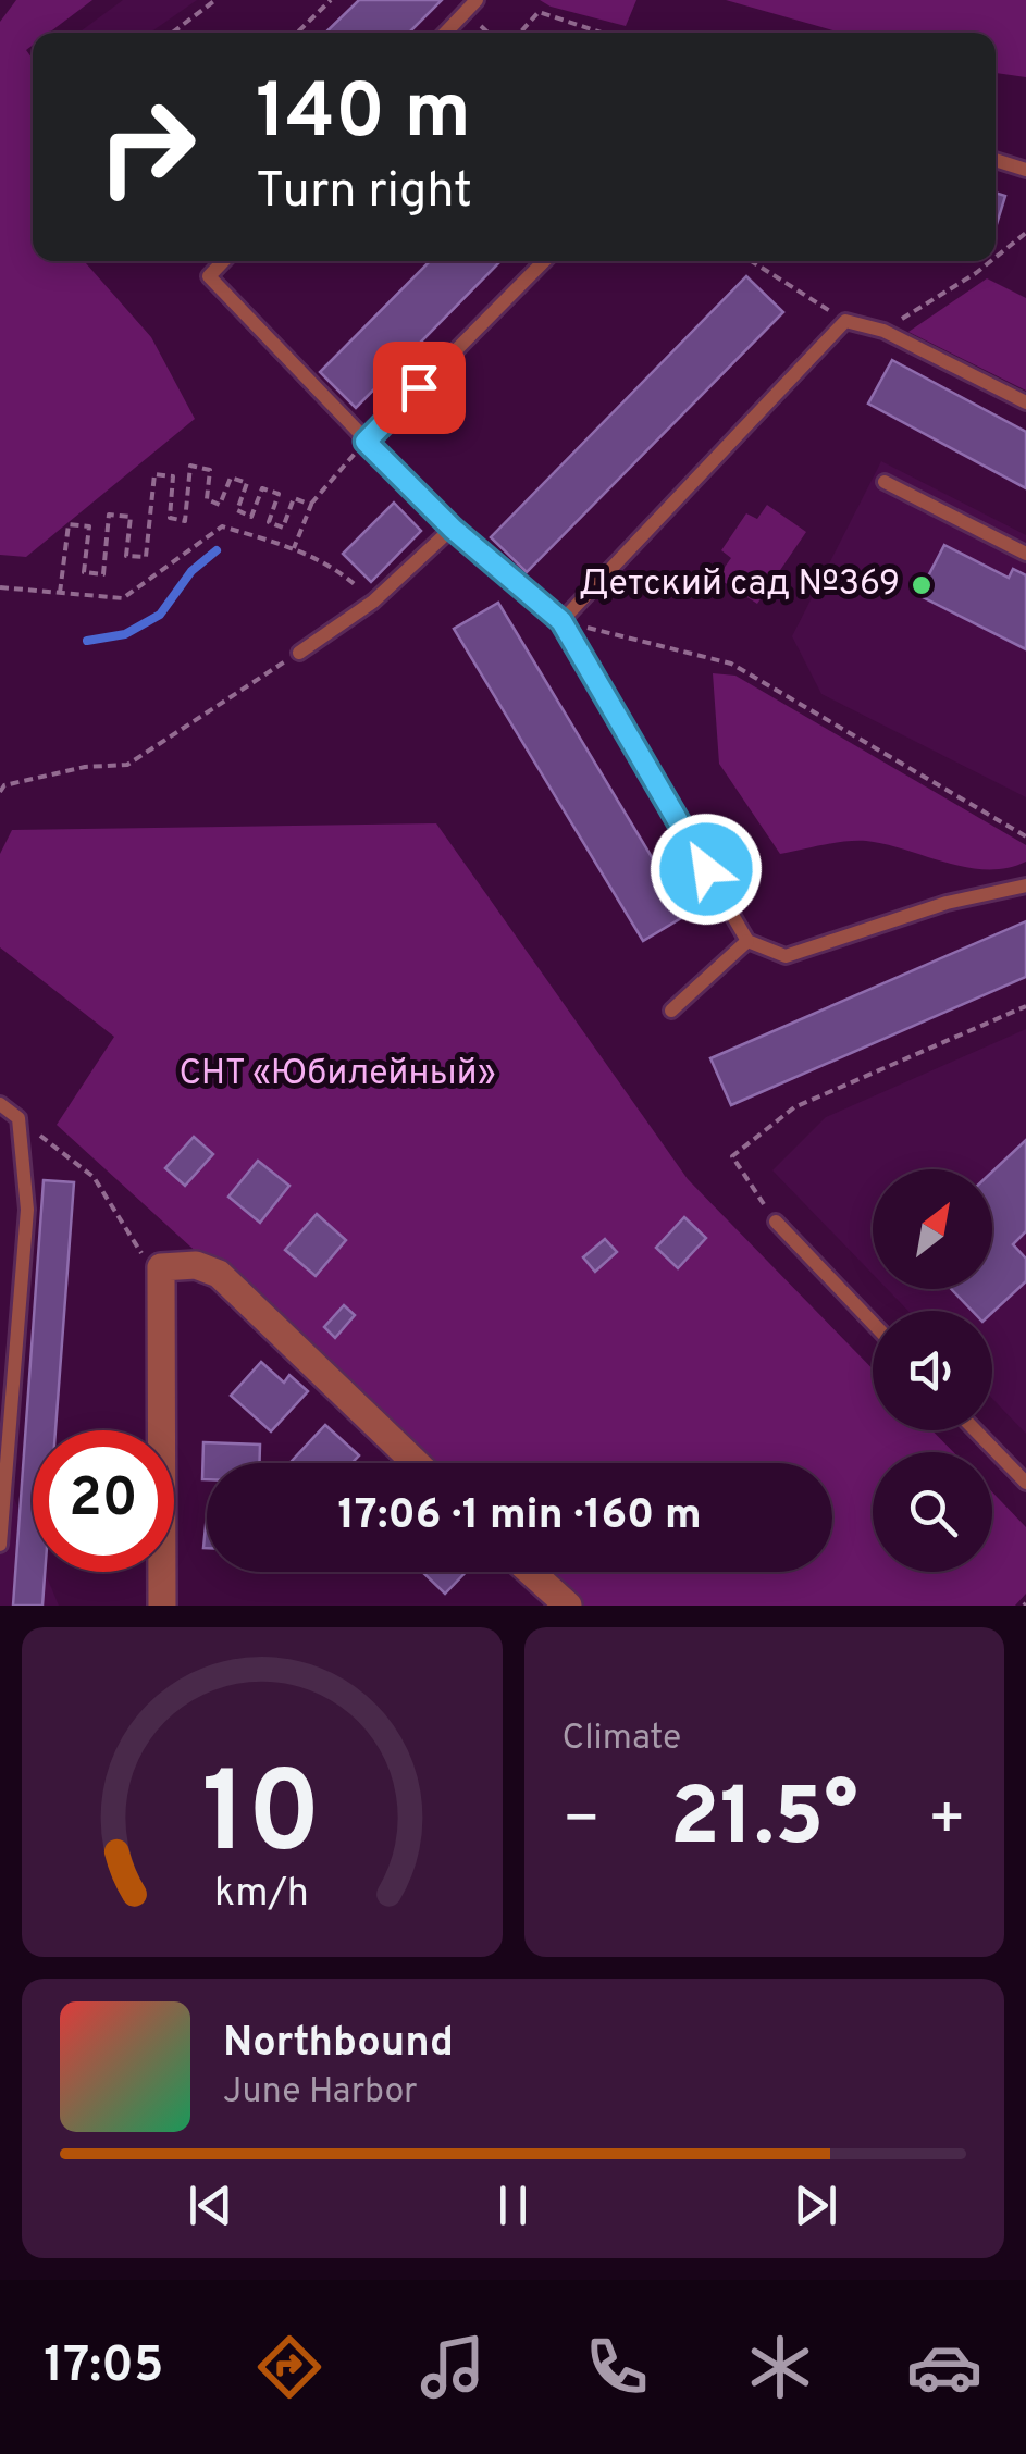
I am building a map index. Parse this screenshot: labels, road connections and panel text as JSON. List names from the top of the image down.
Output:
{
  "parks": ["СНТ «Юбилейный»"],
  "places": ["Детский сад №369"],
  "north": "top right",
  "page": {
    "turn": ["140 m", "Turn right"],
    "limit": "20",
    "trip": "17:06 · 1 min · 160 m",
    "tile": "Climate",
    "heat": ["−", "21.5°", "+"],
    "song": ["Northbound", "June Harbor"],
    "tabs": "17:05",
    "gauge": ["10", "km/h"]
  }
}
